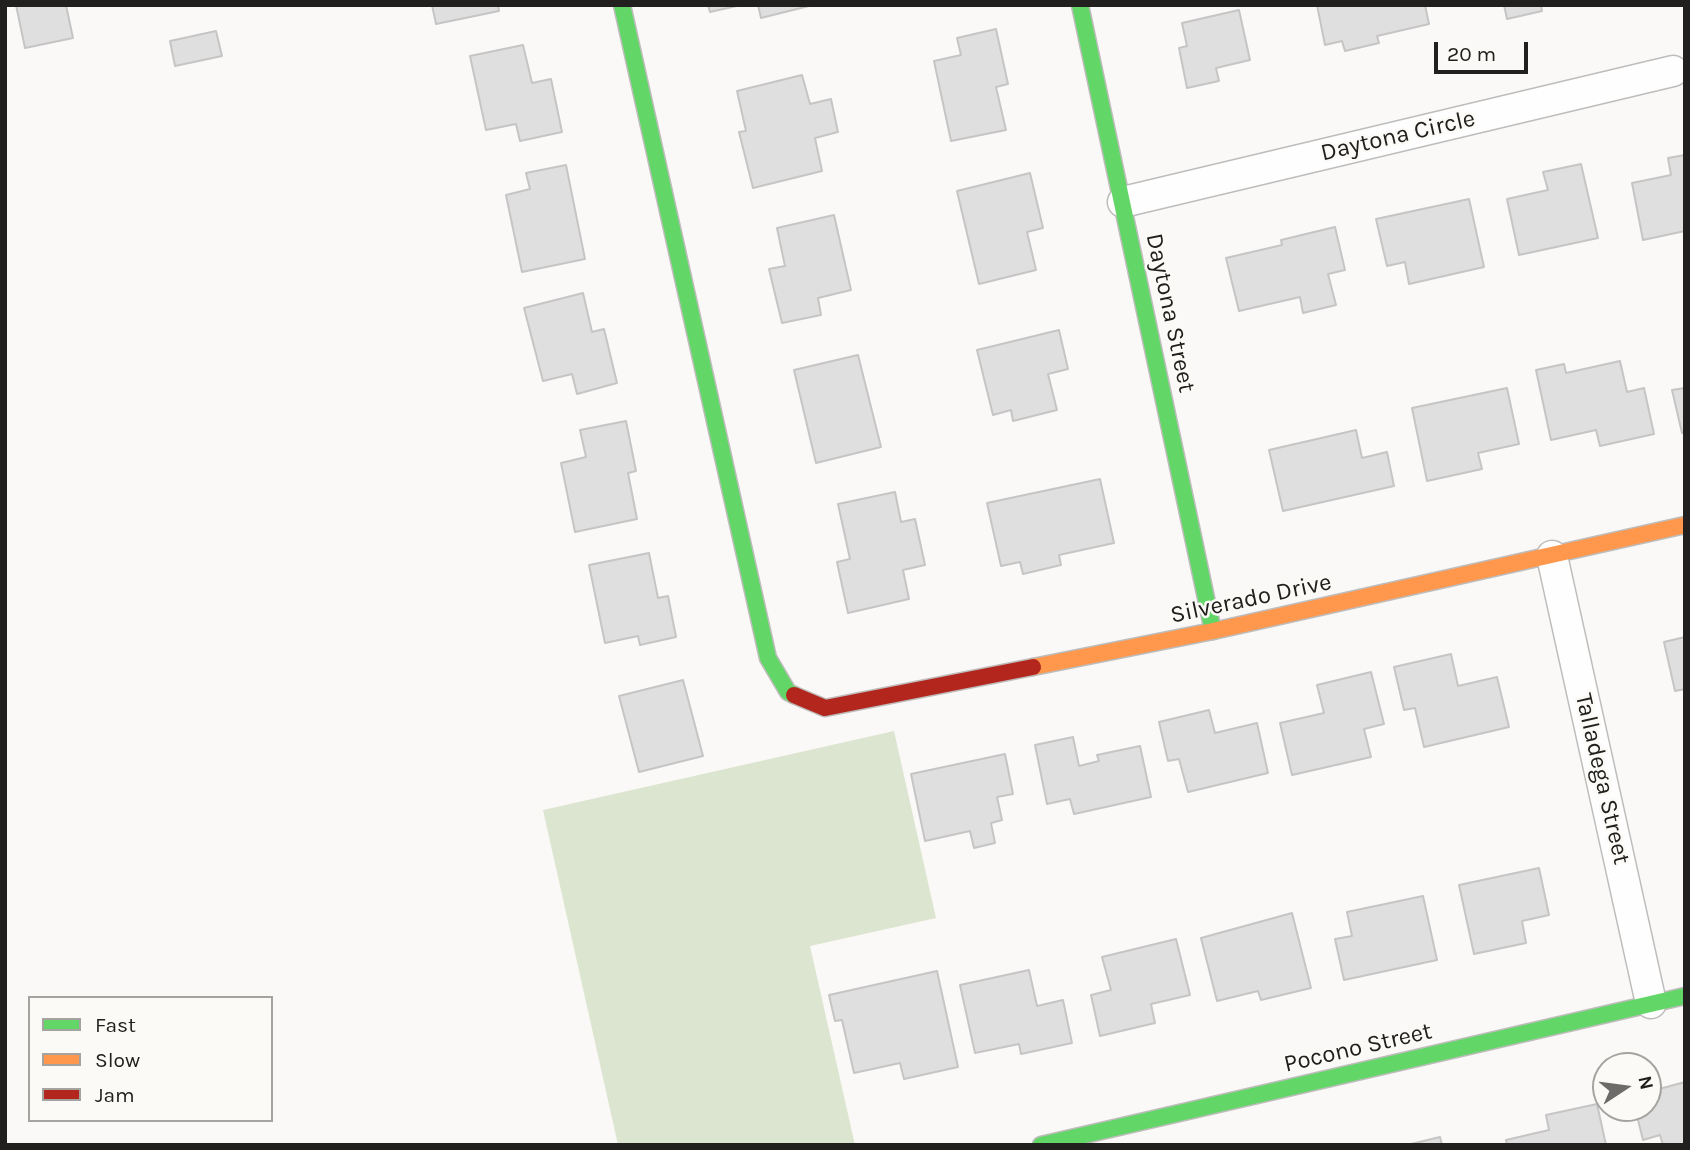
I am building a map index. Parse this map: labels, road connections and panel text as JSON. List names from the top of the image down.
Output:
{
  "streets": {
    "street": [
      "Daytona Circle",
      "Daytona Street",
      "Silverado Drive",
      "Talladega Street",
      "Pocono Street"
    ]
  },
  "crossings": [
    ["Daytona Circle", "Daytona Street"],
    ["Daytona Street", "Silverado Drive"],
    ["Silverado Drive", "Talladega Street"],
    ["Talladega Street", "Pocono Street"]
  ],
  "legend": ["Fast", "Slow", "Jam"],
  "scale_bar": "20 m",
  "north": "right"
}
